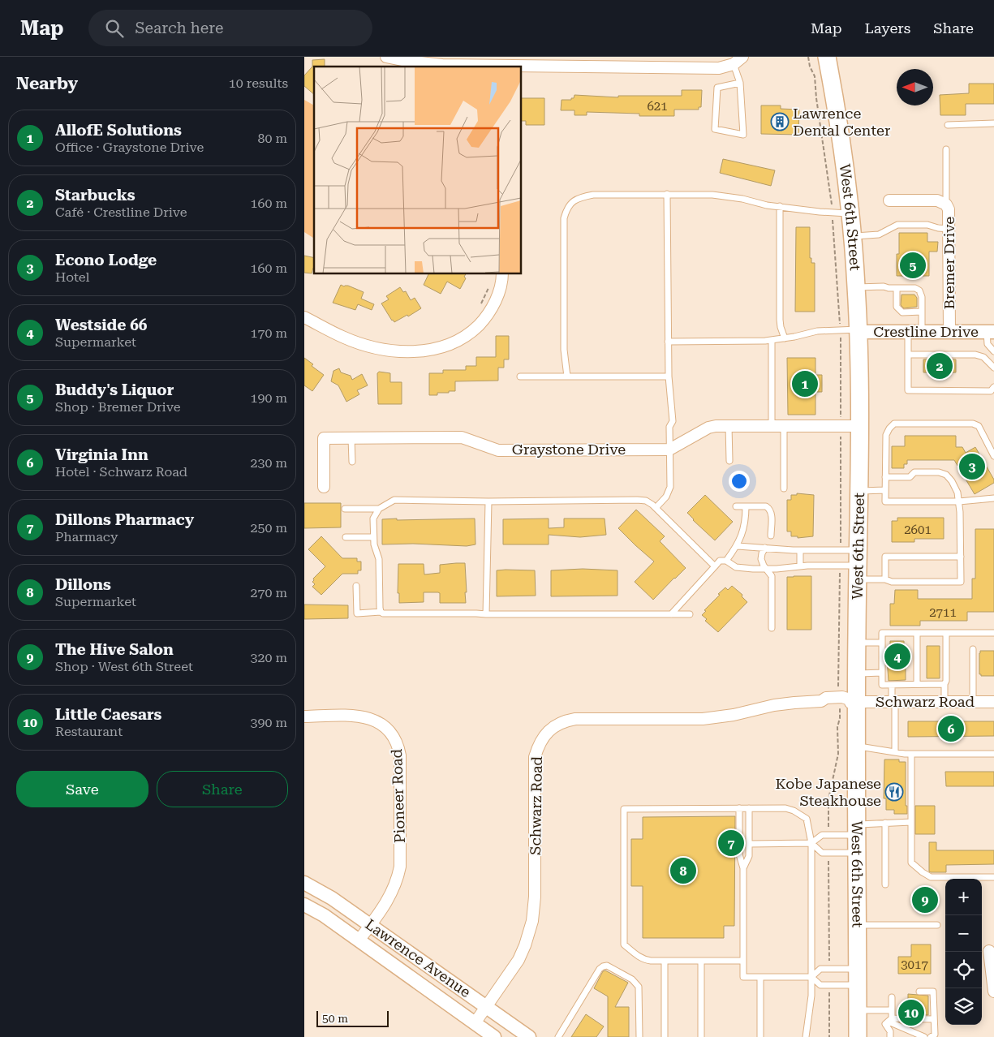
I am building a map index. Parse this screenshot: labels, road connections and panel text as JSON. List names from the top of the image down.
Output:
{
  "streets": {
    "main road": ["West 6th Street"],
    "street": [
      "Bremer Drive",
      "Crestline Drive",
      "Graystone Drive",
      "Schwarz Road",
      "Pioneer Road",
      "Lawrence Avenue"
    ]
  },
  "crossings": [
    ["West 6th Street", "Crestline Drive"],
    ["West 6th Street", "Graystone Drive"],
    ["West 6th Street", "Schwarz Road"],
    ["Bremer Drive", "Crestline Drive"],
    ["Schwarz Road", "Lawrence Avenue"],
    ["Pioneer Road", "Lawrence Avenue"]
  ],
  "places": {
    "building": ["Lawrence Dental Center"],
    "restaurant": ["Kobe Japanese Steakhouse"]
  },
  "house_numbers": [
    "621",
    "2601",
    "2711",
    "3017"
  ],
  "scale_bar": "50 m",
  "north": "left",
  "page": {
    "header": "Map",
    "search": "Search here",
    "nav": ["Map", "Layers", "Share"],
    "heading": ["Nearby", "10 results"],
    "list": [
      {
        "mark": "1",
        "name": "AllofE Solutions",
        "note": "Office · Graystone Drive",
        "value": "80 m"
      },
      {
        "mark": "2",
        "name": "Starbucks",
        "note": "Café · Crestline Drive",
        "value": "160 m"
      },
      {
        "mark": "3",
        "name": "Econo Lodge",
        "note": "Hotel",
        "value": "160 m"
      },
      {
        "mark": "4",
        "name": "Westside 66",
        "note": "Supermarket",
        "value": "170 m"
      },
      {
        "mark": "5",
        "name": "Buddy's Liquor",
        "note": "Shop · Bremer Drive",
        "value": "190 m"
      },
      {
        "mark": "6",
        "name": "Virginia Inn",
        "note": "Hotel · Schwarz Road",
        "value": "230 m"
      },
      {
        "mark": "7",
        "name": "Dillons Pharmacy",
        "note": "Pharmacy",
        "value": "250 m"
      },
      {
        "mark": "8",
        "name": "Dillons",
        "note": "Supermarket",
        "value": "270 m"
      },
      {
        "mark": "9",
        "name": "The Hive Salon",
        "note": "Shop · West 6th Street",
        "value": "320 m"
      },
      {
        "mark": "10",
        "name": "Little Caesars",
        "note": "Restaurant",
        "value": "390 m"
      }
    ],
    "pins": [
      "5",
      "2",
      "1",
      "3",
      "4",
      "6",
      "7",
      "8",
      "9",
      "10"
    ],
    "buttons": ["Save", "Share"],
    "map_buttons": ["+", "−"],
    "scale": "50 m"
  }
}
